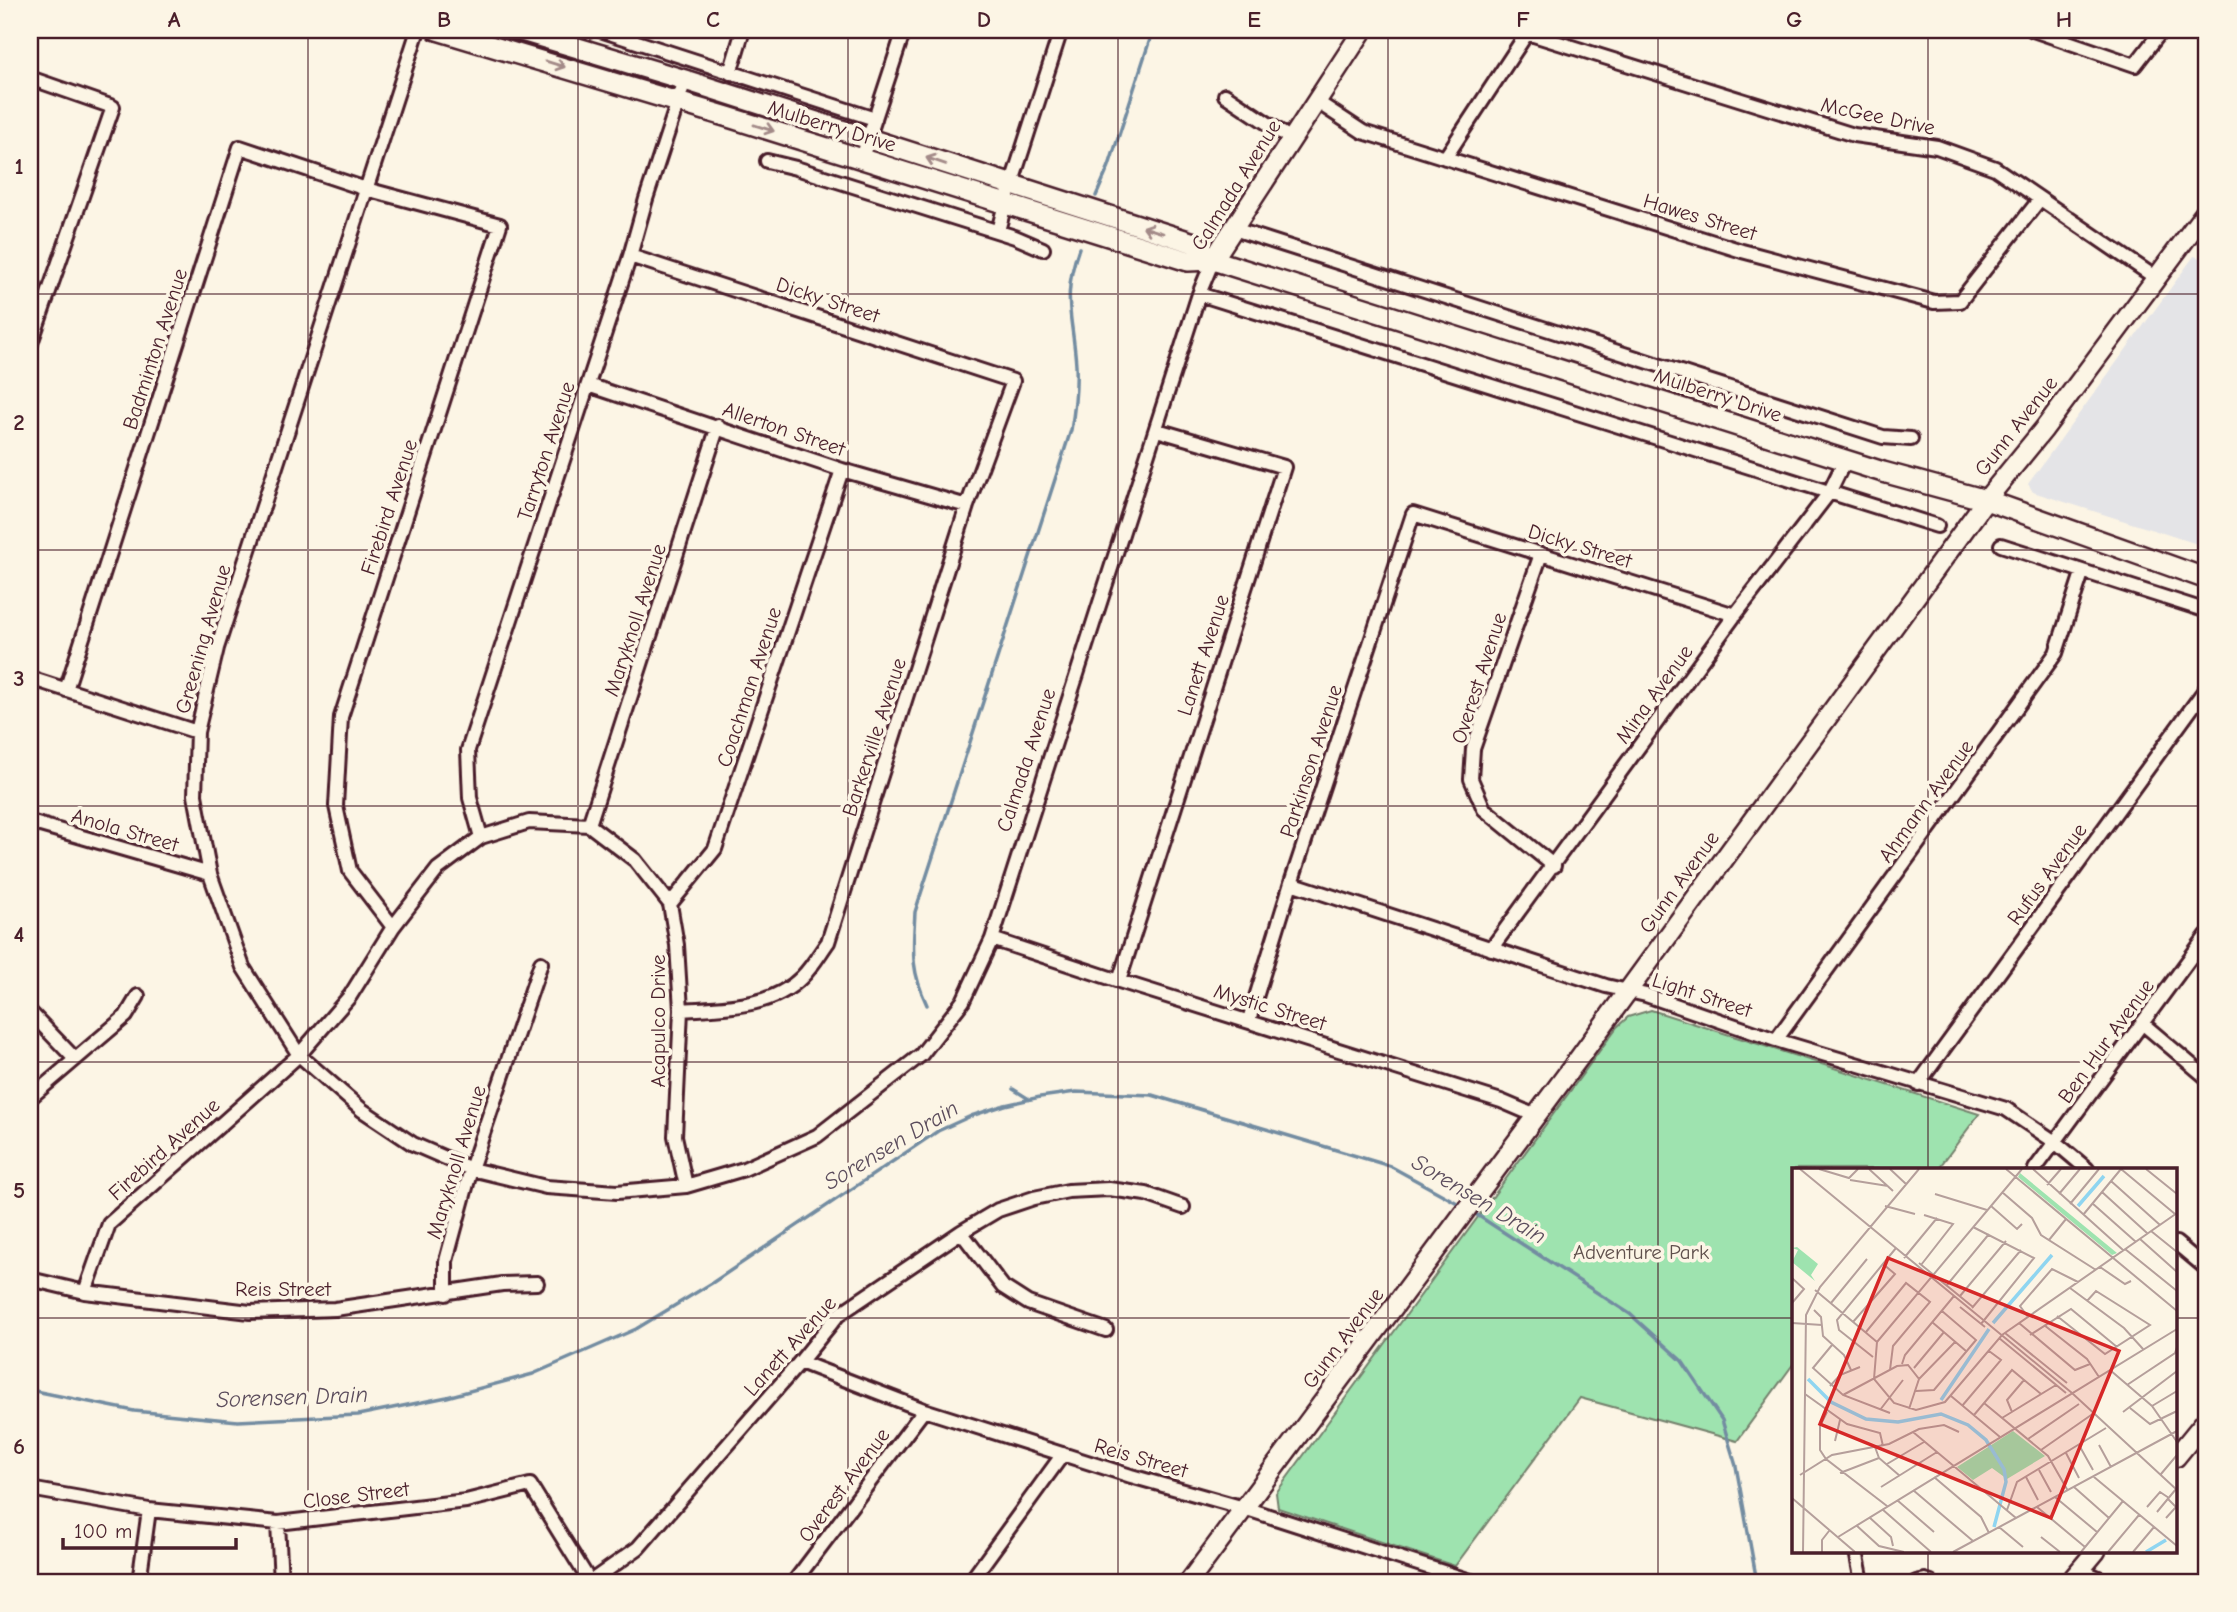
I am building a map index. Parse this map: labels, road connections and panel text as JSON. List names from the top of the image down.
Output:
{
  "streets": {
    "main road": ["Mulberry Drive"],
    "street": [
      "McGee Drive",
      "Calmada Avenue",
      "Hawes Street",
      "Dicky Street",
      "Badminton Avenue",
      "Gunn Avenue",
      "Allerton Street",
      "Tarryton Avenue",
      "Firebird Avenue",
      "Maryknoll Avenue",
      "Greening Avenue",
      "Lanett Avenue",
      "Overest Avenue",
      "Coachman Avenue",
      "Mina Avenue",
      "Barkerville Avenue",
      "Parkinson Avenue",
      "Ahmann Avenue",
      "Anola Street",
      "Rufus Avenue",
      "Light Street",
      "Mystic Street",
      "Acapulco Drive",
      "Ben Hur Avenue",
      "Reis Street",
      "Close Street"
    ]
  },
  "crossings": [
    ["McGee Drive", "Hawes Street"],
    ["McGee Drive", "Gunn Avenue"],
    ["Mulberry Drive", "Calmada Avenue"],
    ["Mulberry Drive", "Gunn Avenue"],
    ["Mulberry Drive", "Tarryton Avenue"],
    ["Mulberry Drive", "Mina Avenue"],
    ["Calmada Avenue", "Hawes Street"],
    ["Calmada Avenue", "Maryknoll Avenue"],
    ["Calmada Avenue", "Greening Avenue"],
    ["Calmada Avenue", "Lanett Avenue"],
    ["Calmada Avenue", "Mystic Street"],
    ["Calmada Avenue", "Acapulco Drive"],
    ["Dicky Street", "Tarryton Avenue"],
    ["Dicky Street", "Overest Avenue"],
    ["Dicky Street", "Mina Avenue"],
    ["Dicky Street", "Barkerville Avenue"],
    ["Dicky Street", "Parkinson Avenue"],
    ["Badminton Avenue", "Firebird Avenue"],
    ["Badminton Avenue", "Greening Avenue"],
    ["Gunn Avenue", "Light Street"],
    ["Gunn Avenue", "Mystic Street"],
    ["Gunn Avenue", "Reis Street"],
    ["Allerton Street", "Tarryton Avenue"],
    ["Allerton Street", "Maryknoll Avenue"],
    ["Allerton Street", "Coachman Avenue"],
    ["Allerton Street", "Barkerville Avenue"],
    ["Firebird Avenue", "Greening Avenue"],
    ["Firebird Avenue", "Reis Street"],
    ["Maryknoll Avenue", "Greening Avenue"],
    ["Maryknoll Avenue", "Acapulco Drive"],
    ["Maryknoll Avenue", "Reis Street"],
    ["Greening Avenue", "Anola Street"],
    ["Lanett Avenue", "Mystic Street"],
    ["Lanett Avenue", "Reis Street"],
    ["Lanett Avenue", "Close Street"],
    ["Overest Avenue", "Mina Avenue"],
    ["Overest Avenue", "Reis Street"],
    ["Coachman Avenue", "Acapulco Drive"],
    ["Mina Avenue", "Light Street"],
    ["Barkerville Avenue", "Acapulco Drive"],
    ["Parkinson Avenue", "Light Street"],
    ["Parkinson Avenue", "Mystic Street"],
    ["Ahmann Avenue", "Light Street"],
    ["Rufus Avenue", "Light Street"],
    ["Light Street", "Ben Hur Avenue"]
  ],
  "water": ["Sorensen Drain"],
  "parks": ["Adventure Park"],
  "scale_bar": "100 m",
  "grid": {
    "columns": [
      "A",
      "B",
      "C",
      "D",
      "E",
      "F",
      "G",
      "H"
    ],
    "rows": [
      "1",
      "2",
      "3",
      "4",
      "5",
      "6"
    ]
  }
}
